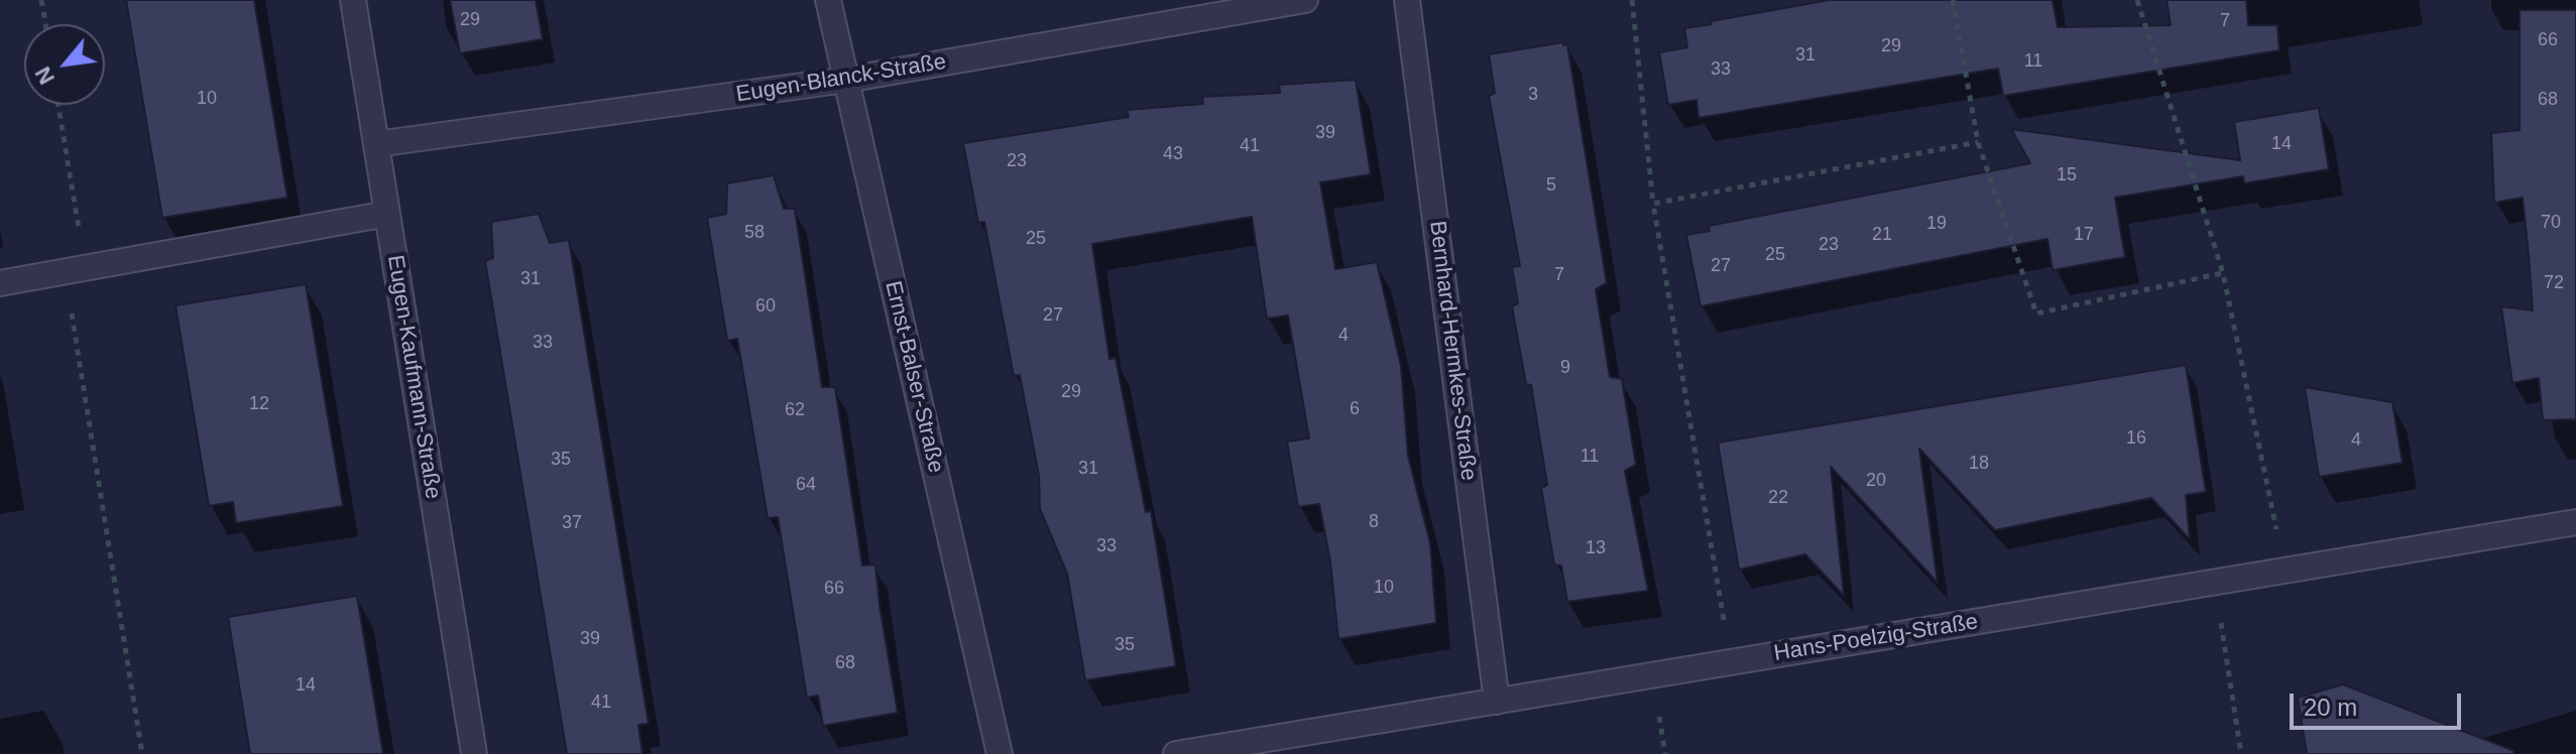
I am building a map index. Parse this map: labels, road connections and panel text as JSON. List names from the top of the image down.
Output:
{
  "streets": {
    "street": [
      "Eugen-Blanck-Straße",
      "Bernhard-Hermkes-Straße",
      "Eugen-Kaufmann-Straße",
      "Ernst-Balser-Straße",
      "Hans-Poelzig-Straße"
    ]
  },
  "crossings": [
    ["Eugen-Blanck-Straße", "Eugen-Kaufmann-Straße"],
    ["Eugen-Blanck-Straße", "Ernst-Balser-Straße"],
    ["Bernhard-Hermkes-Straße", "Hans-Poelzig-Straße"]
  ],
  "house_numbers": [
    "29",
    "7",
    "66",
    "29",
    "31",
    "11",
    "33",
    "3",
    "10",
    "68",
    "39",
    "14",
    "41",
    "43",
    "23",
    "15",
    "5",
    "70",
    "19",
    "58",
    "21",
    "17",
    "25",
    "23",
    "25",
    "27",
    "7",
    "31",
    "72",
    "60",
    "27",
    "4",
    "33",
    "9",
    "29",
    "12",
    "6",
    "62",
    "16",
    "4",
    "11",
    "35",
    "18",
    "31",
    "20",
    "64",
    "22",
    "8",
    "37",
    "33",
    "13",
    "10",
    "66",
    "39",
    "35",
    "68",
    "14",
    "41"
  ],
  "scale_bar": "20 m",
  "north": "bottom left"
}
